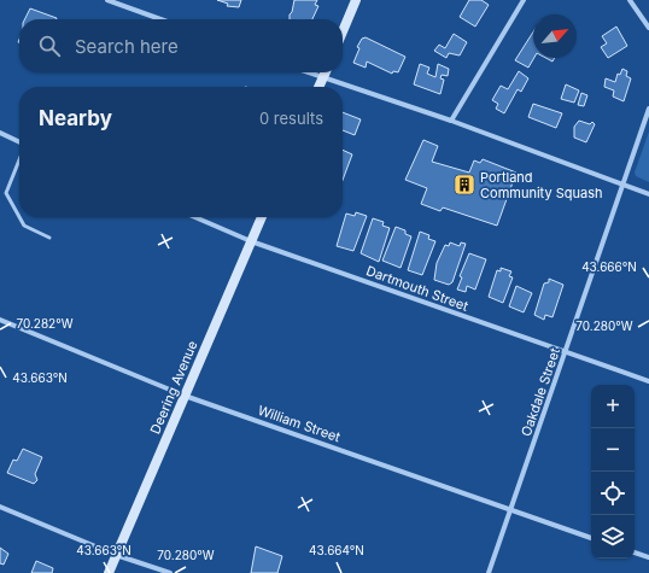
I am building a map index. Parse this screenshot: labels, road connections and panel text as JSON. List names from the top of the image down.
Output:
{
  "streets": {
    "main road": ["Deering Avenue"],
    "street": ["Dartmouth Street", "Oakdale Street", "William Street"]
  },
  "crossings": [
    ["Dartmouth Street", "Deering Avenue"],
    ["Dartmouth Street", "Oakdale Street"],
    ["Deering Avenue", "William Street"],
    ["Oakdale Street", "William Street"]
  ],
  "places": {
    "building": ["Portland Community Squash"]
  },
  "north": "top right",
  "page": {
    "search": "Search here",
    "heading": ["Nearby", "0 results"],
    "map_buttons": ["+", "−"]
  },
  "coordinates": [
    "43.666°N",
    "70.282°W",
    "70.280°W",
    "43.663°N",
    "43.664°N"
  ]
}
